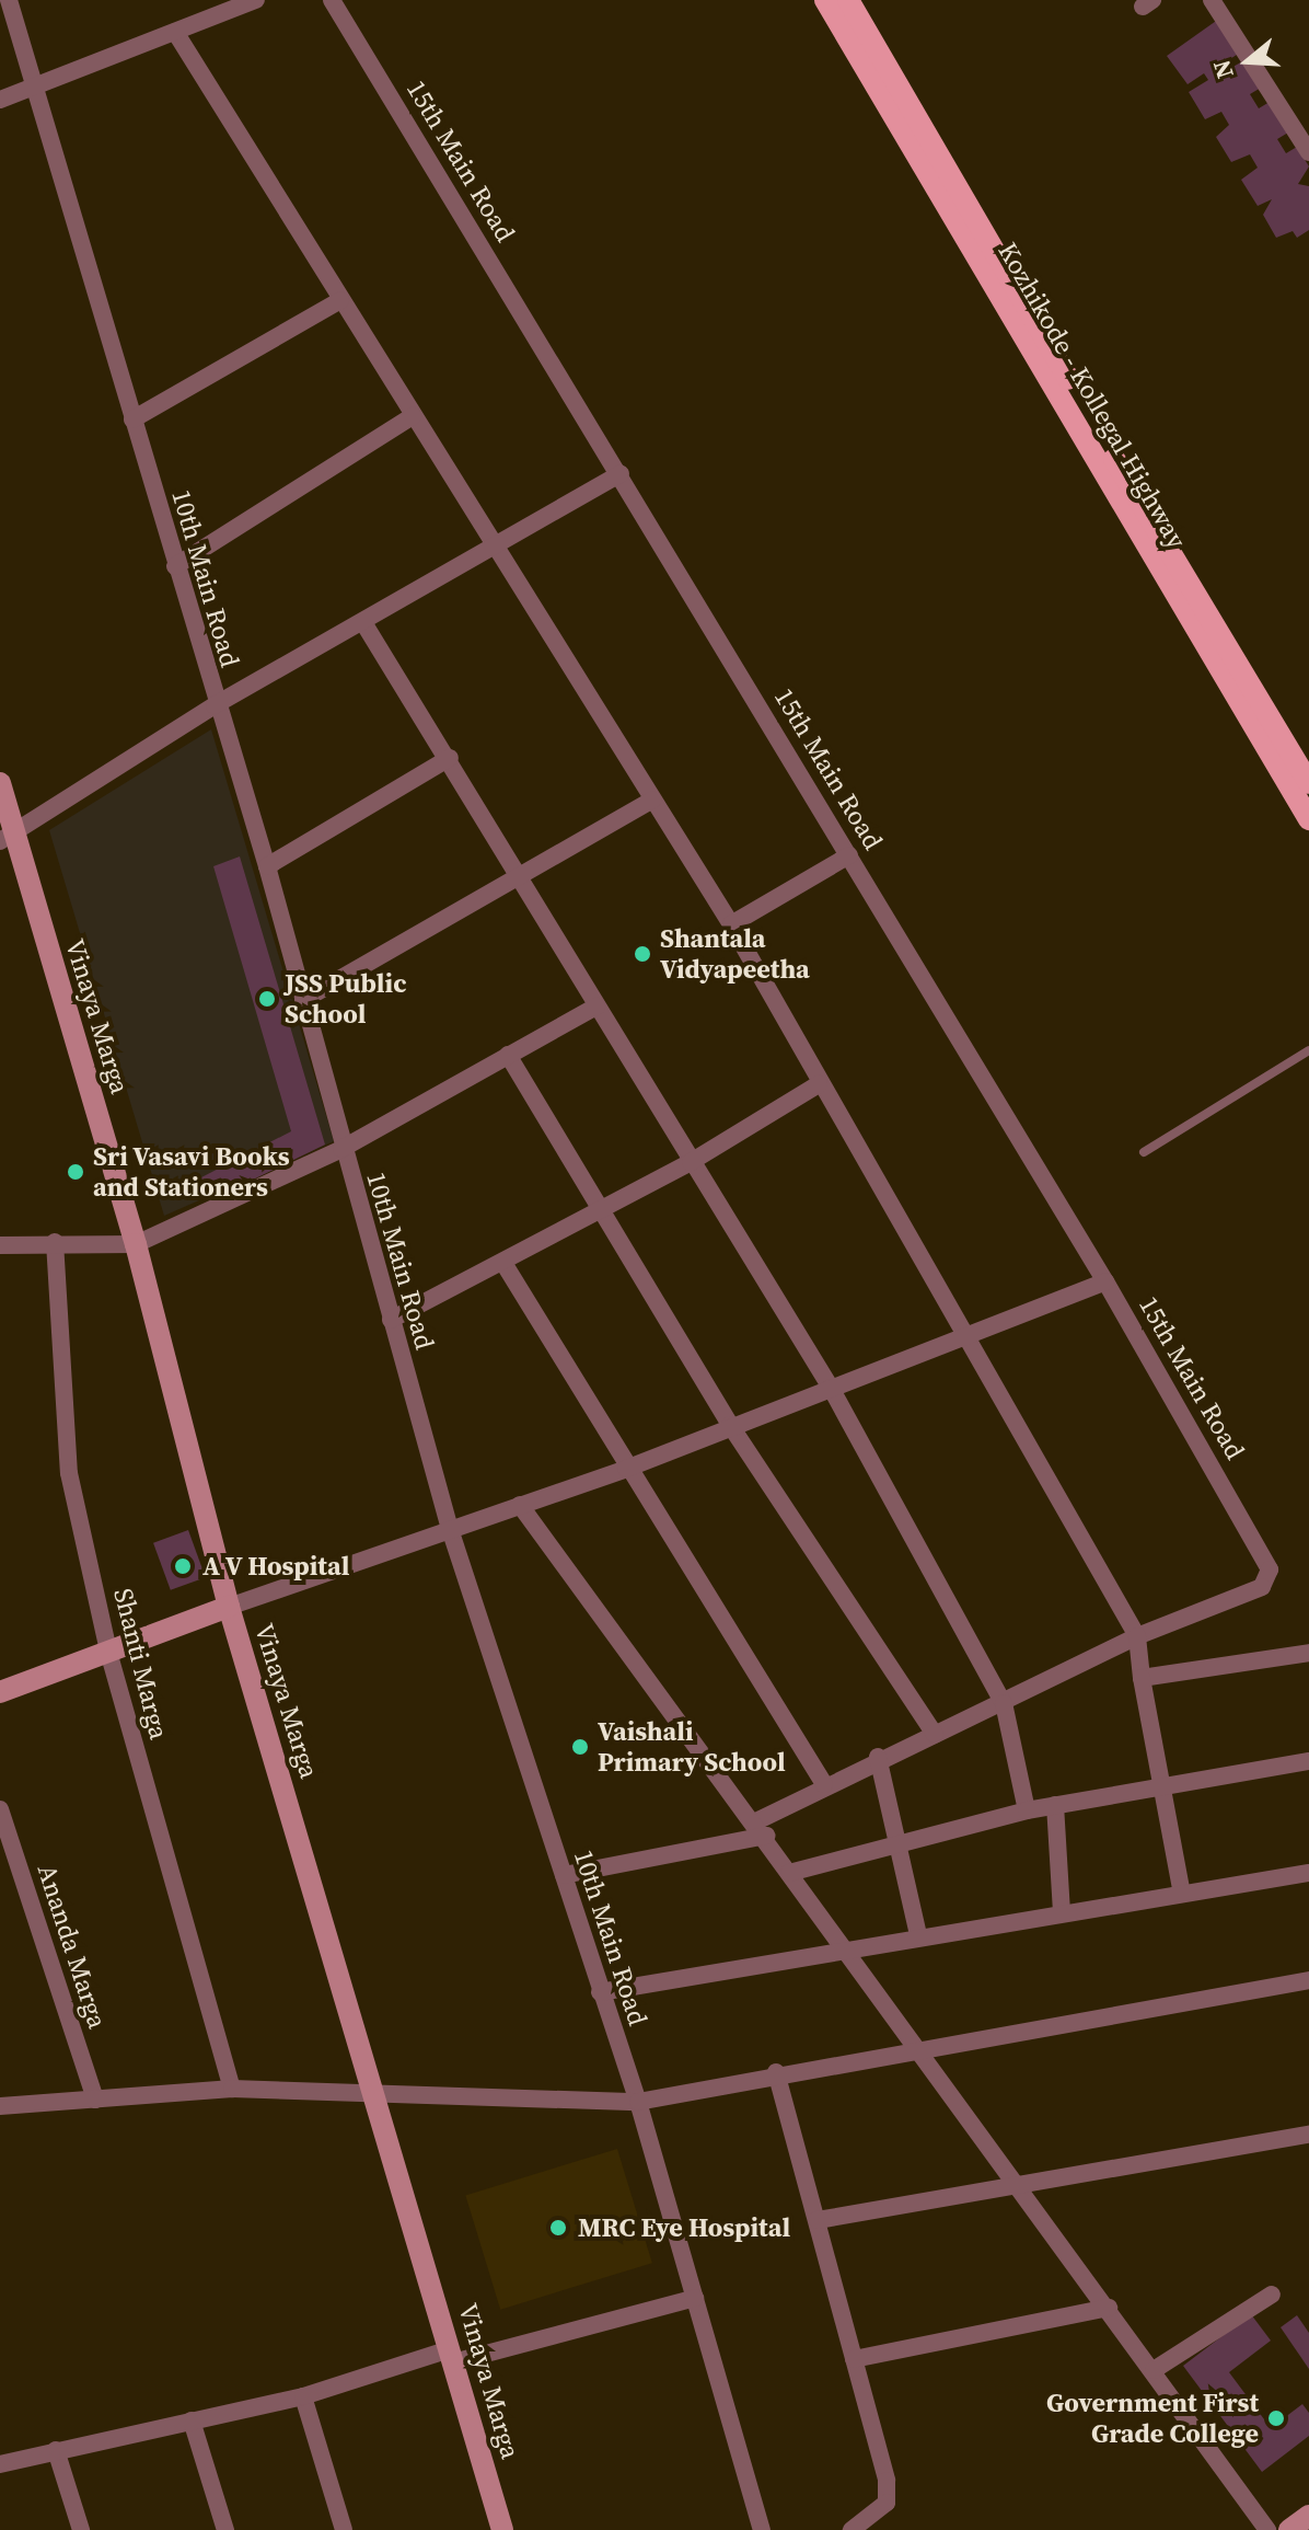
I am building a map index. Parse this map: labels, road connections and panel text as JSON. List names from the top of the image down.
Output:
{
  "streets": {
    "main road": ["Kozhikode - Kollegal Highway"],
    "street": [
      "15th Main Road",
      "10th Main Road",
      "Vinaya Marga",
      "Shanti Marga",
      "Ananda Marga"
    ]
  },
  "places": [
    "Shantala Vidyapeetha",
    "JSS Public School",
    "Sri Vasavi Books and Stationers",
    "A V Hospital",
    "Vaishali Primary School",
    "MRC Eye Hospital",
    "Government First Grade College"
  ],
  "north": "left"
}
